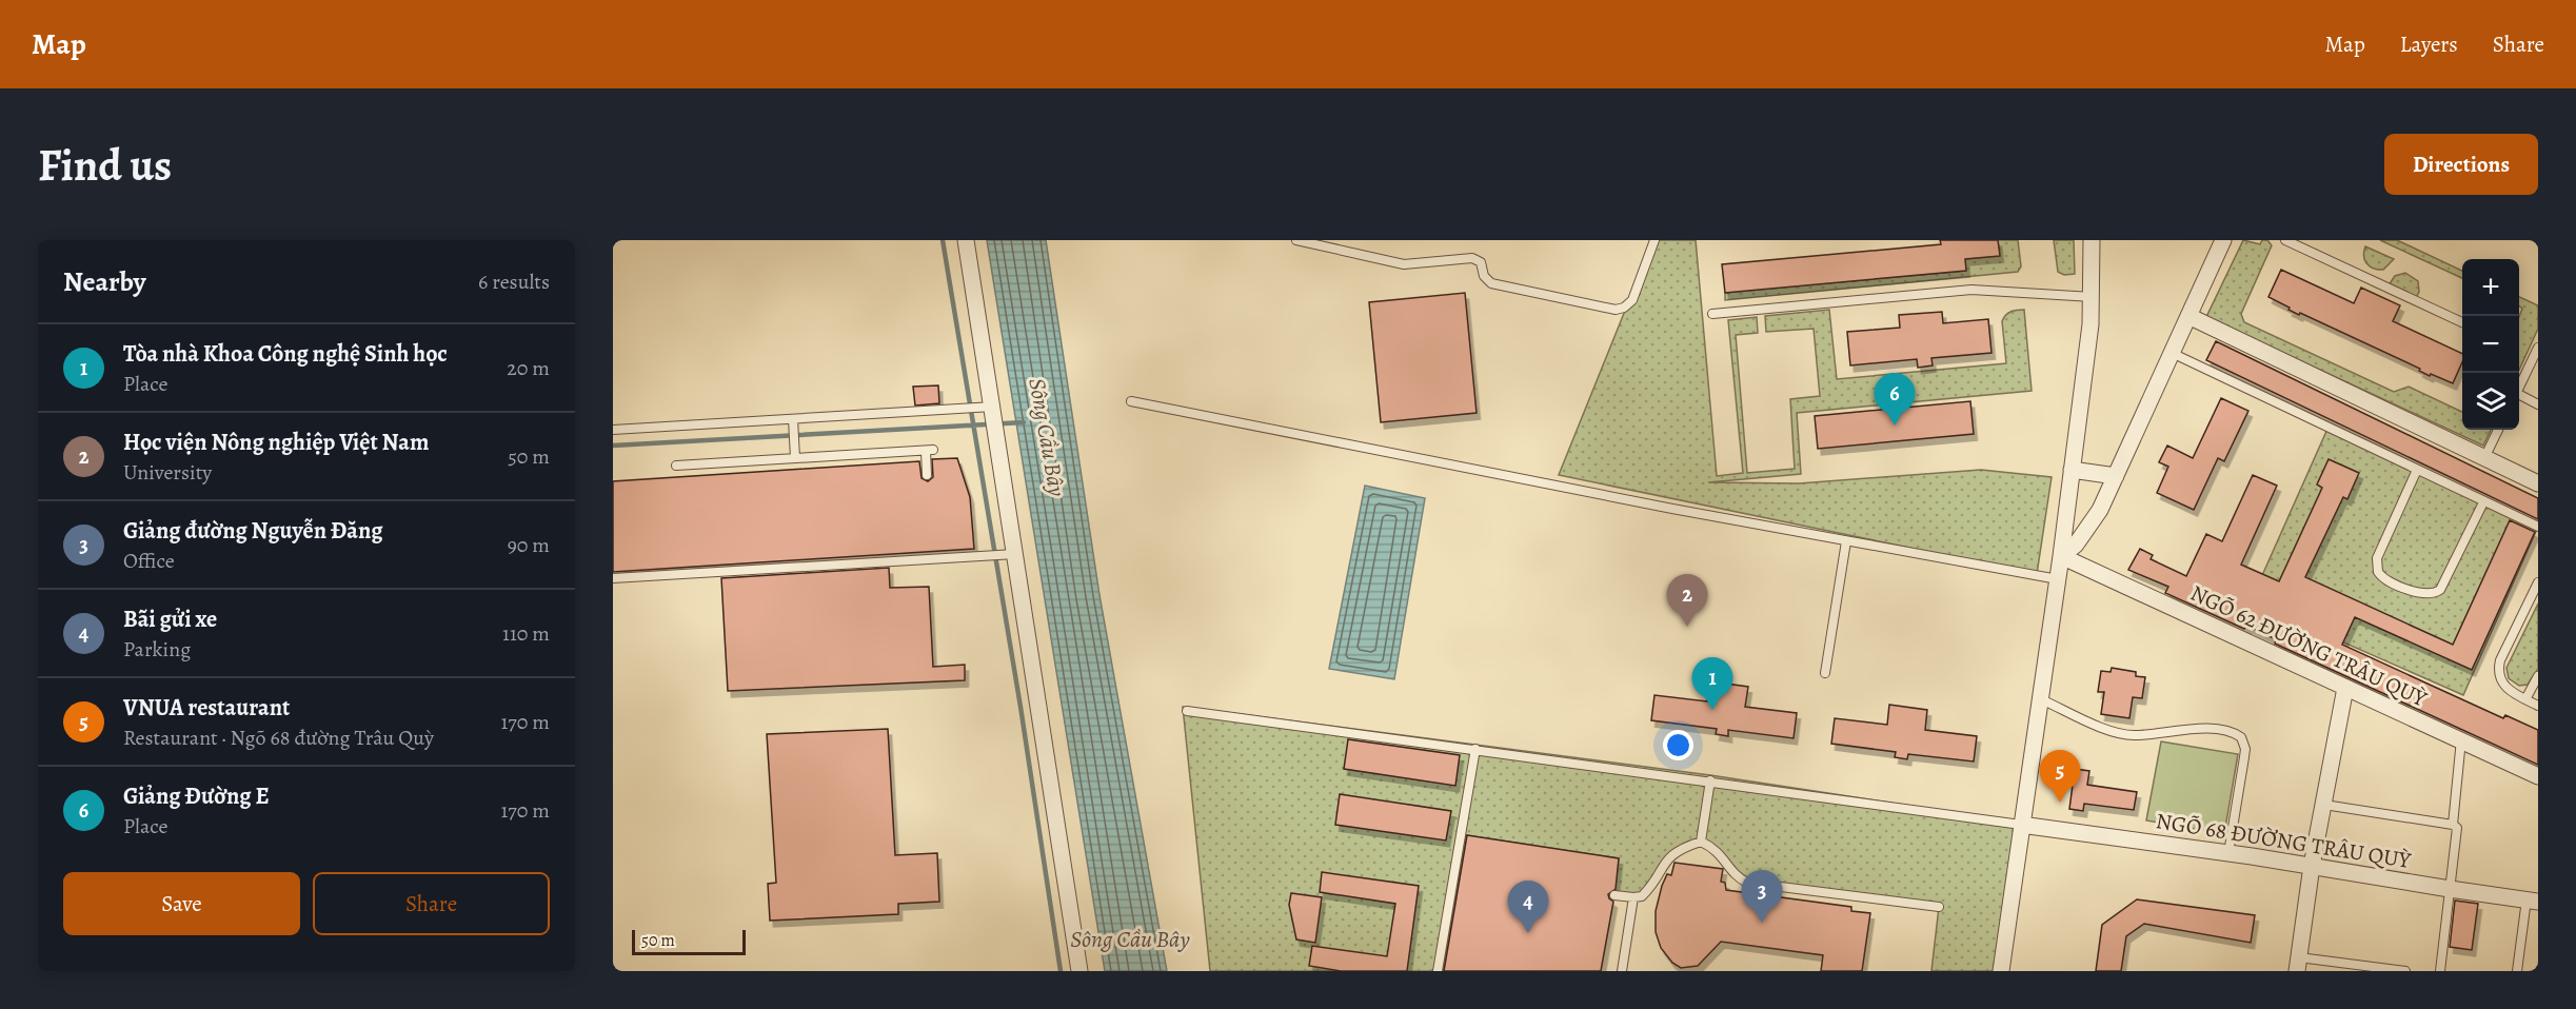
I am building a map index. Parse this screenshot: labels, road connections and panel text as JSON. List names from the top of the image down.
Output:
{
  "streets": {
    "street": ["NGÕ 62 ĐƯỜNG TRÂU QUỲ", "NGÕ 68 ĐƯỜNG TRÂU QUỲ"]
  },
  "water": ["Sông Cầu Bây"],
  "scale_bar": "50 m",
  "page": {
    "header": "Map",
    "nav": ["Map", "Layers", "Share"],
    "buttons": [
      "Directions",
      ["Save", "Share"]
    ],
    "title": "Find us",
    "heading": ["Nearby", "6 results"],
    "map_buttons": ["+", "−"],
    "list": [
      {
        "mark": "1",
        "name": "Tòa nhà Khoa Công nghệ Sinh học",
        "note": "Place",
        "value": "20 m"
      },
      {
        "mark": "2",
        "name": "Học viện Nông nghiệp Việt Nam",
        "note": "University",
        "value": "50 m"
      },
      {
        "mark": "3",
        "name": "Giảng đường Nguyễn Đăng",
        "note": "Office",
        "value": "90 m"
      },
      {
        "mark": "4",
        "name": "Bãi gửi xe",
        "note": "Parking",
        "value": "110 m"
      },
      {
        "mark": "5",
        "name": "VNUA restaurant",
        "note": "Restaurant · Ngõ 68 đường Trâu Quỳ",
        "value": "170 m"
      },
      {
        "mark": "6",
        "name": "Giảng Đường E",
        "note": "Place",
        "value": "170 m"
      }
    ],
    "pins": [
      "6",
      "2",
      "1",
      "5",
      "3",
      "4"
    ],
    "scale": "50 m"
  }
}
